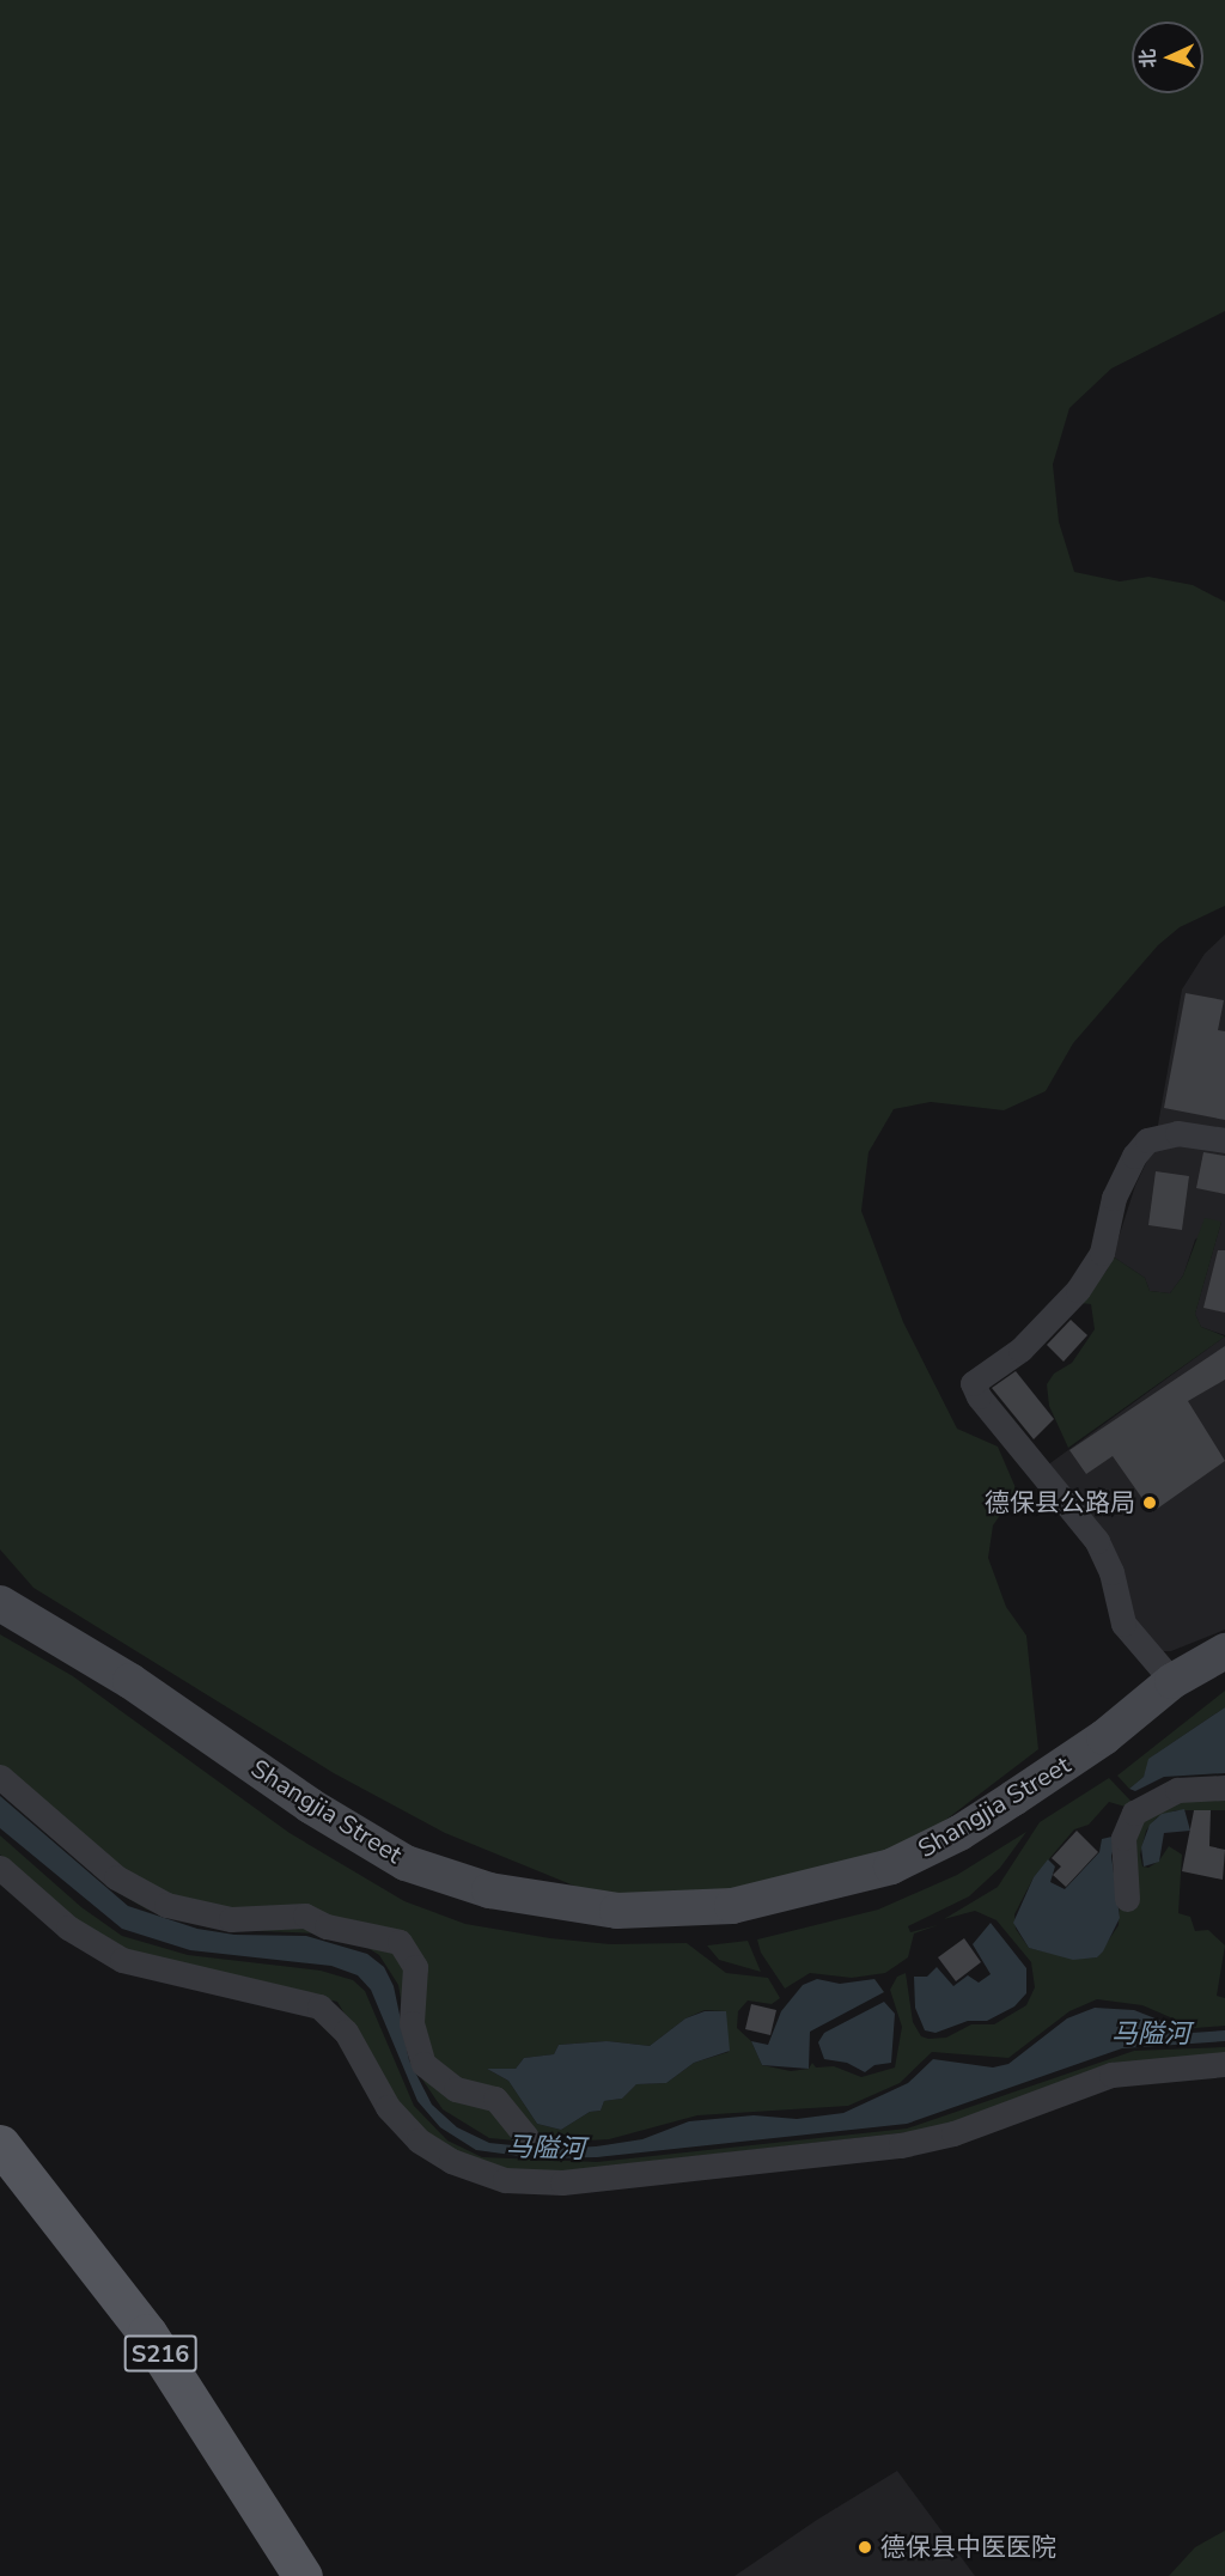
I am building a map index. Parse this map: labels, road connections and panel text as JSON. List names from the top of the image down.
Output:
{
  "streets": {
    "main road": ["S216"],
    "street": ["Shangjia Street"]
  },
  "water": ["马隘河"],
  "places": ["德保县公路局", "德保县中医医院"],
  "north": "left"
}
